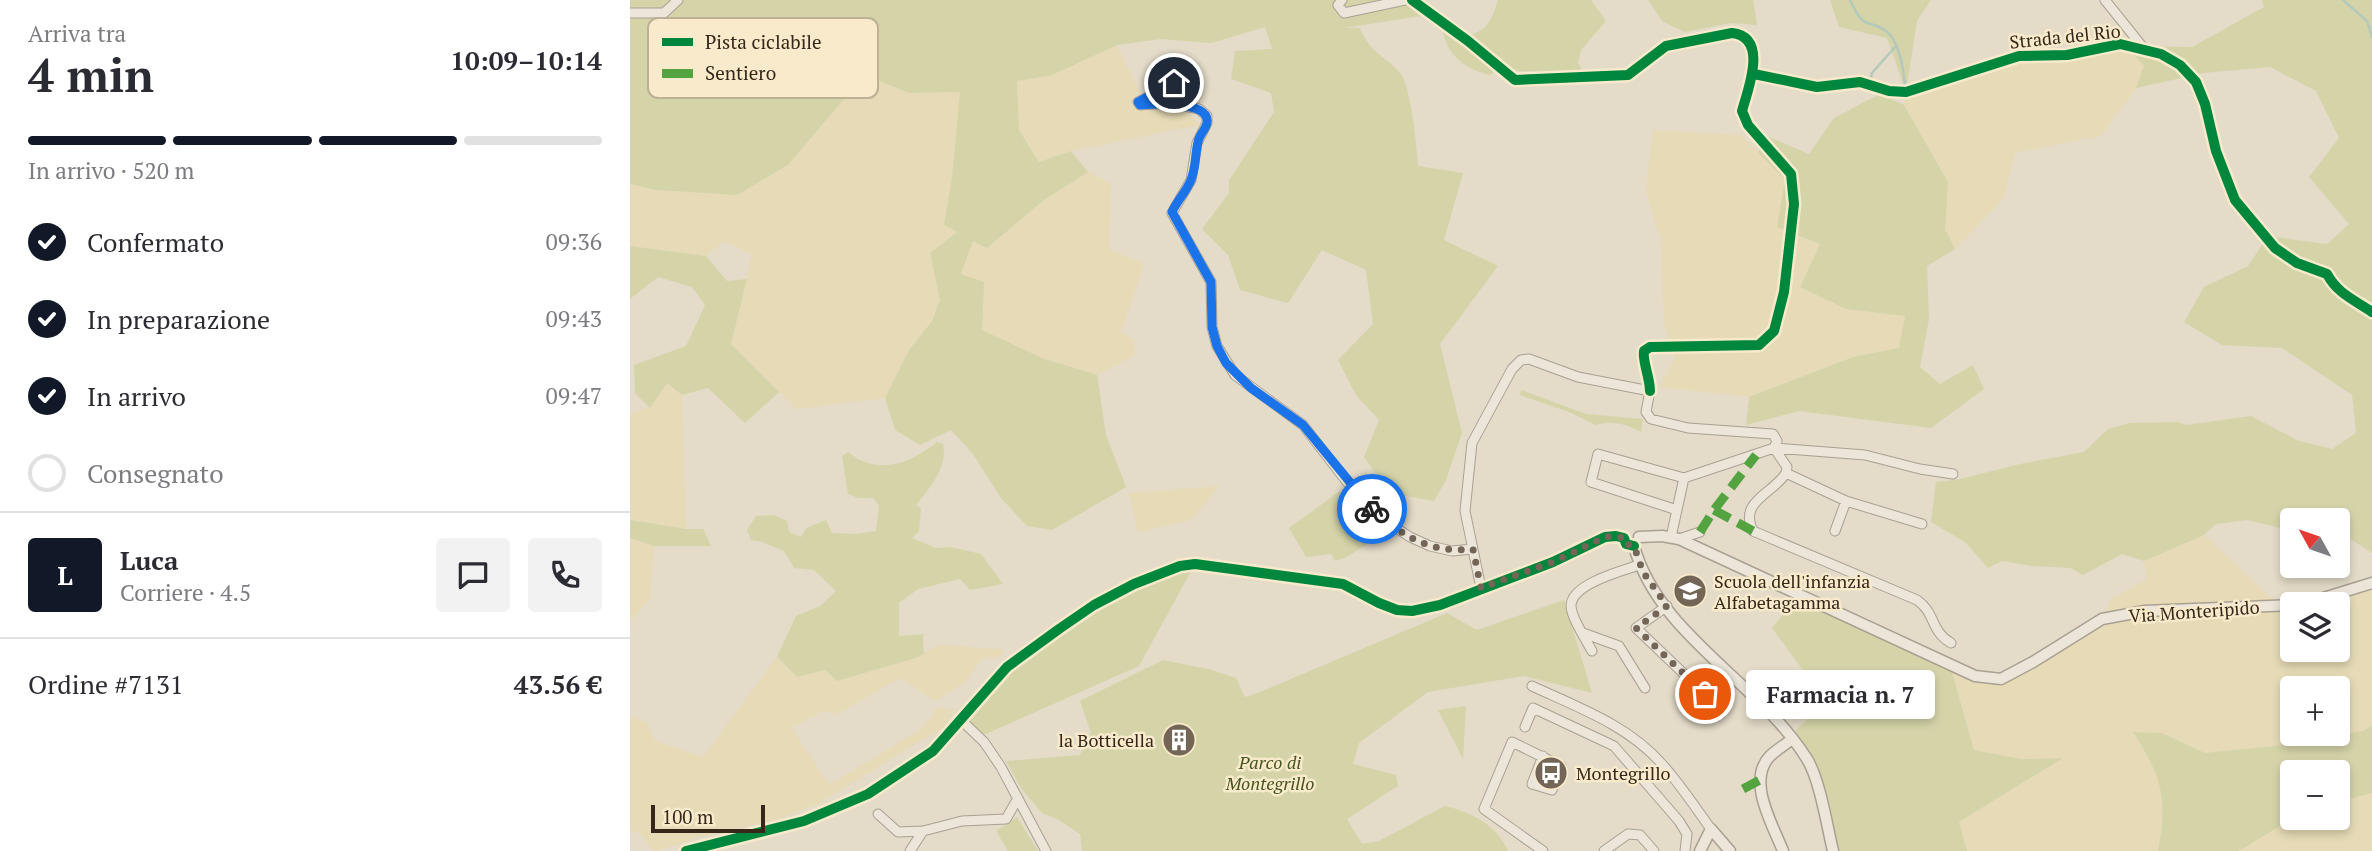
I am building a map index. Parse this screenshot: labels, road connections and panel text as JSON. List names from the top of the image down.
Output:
{
  "streets": {
    "street": ["Strada del Rio", "Via Monteripido"]
  },
  "parks": ["Parco di Montegrillo"],
  "places": {
    "school or university": ["Scuola dell'infanzia Alfabetagamma"],
    "other": ["Farmacia n. 7"],
    "building": ["la Botticella"],
    "bus stop": ["Montegrillo"]
  },
  "legend": ["Pista ciclabile", "Sentiero"],
  "scale_bar": "100 m",
  "north": "top left",
  "page": {
    "heading": ["4 min", "Arriva tra", "10:09–10:14"],
    "panel": [
      "Luca",
      "Corriere · 4.5",
      "Ordine #7131",
      "43.56 €"
    ],
    "bar": "In arrivo · 520 m",
    "list": [
      ["Confermato", "09:36"],
      ["In preparazione", "09:43"],
      ["In arrivo", "09:47"],
      "Consegnato"
    ],
    "map_buttons": ["+", "−"],
    "round": "L",
    "bubble": "Farmacia n. 7",
    "scale": "100 m"
  }
}
